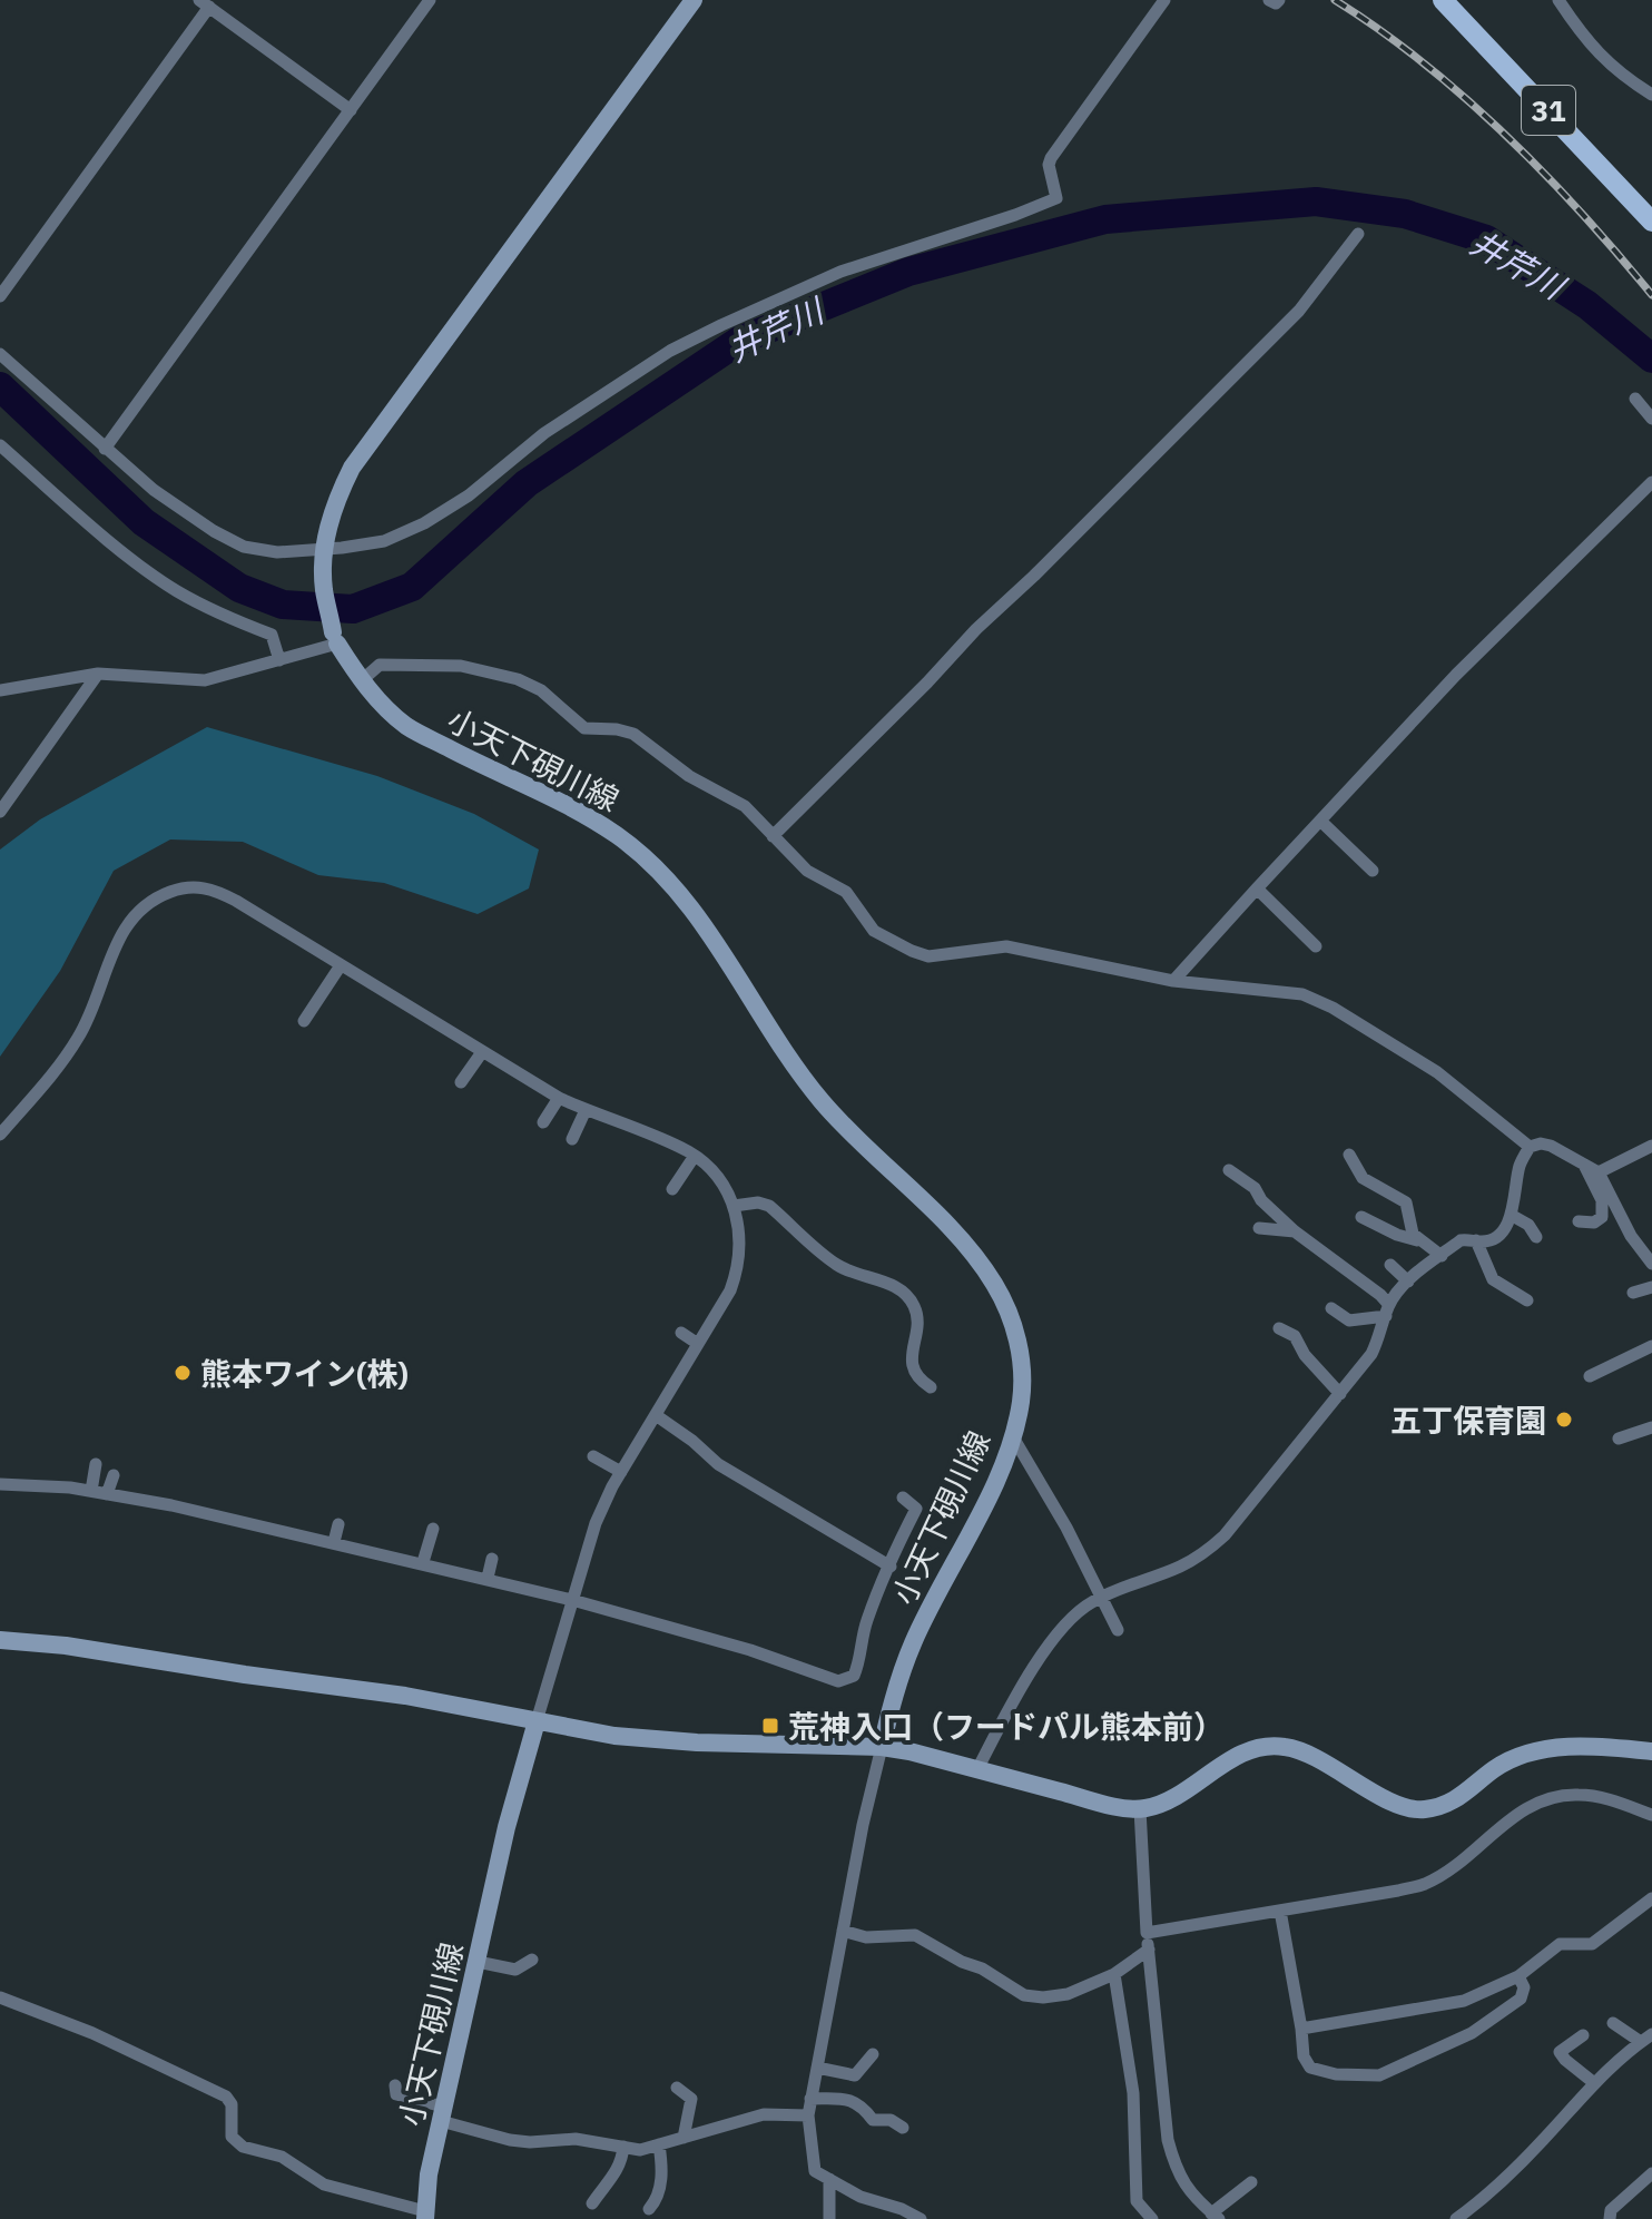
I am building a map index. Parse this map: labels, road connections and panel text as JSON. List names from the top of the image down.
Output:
{
  "streets": {
    "main road": ["31", "小天下硯川線"]
  },
  "water": ["井芹川"],
  "places": {
    "other": ["熊本ワイン(株)", "五丁保育園"],
    "transit": ["荒神入口（フードパル熊本前）"]
  }
}
